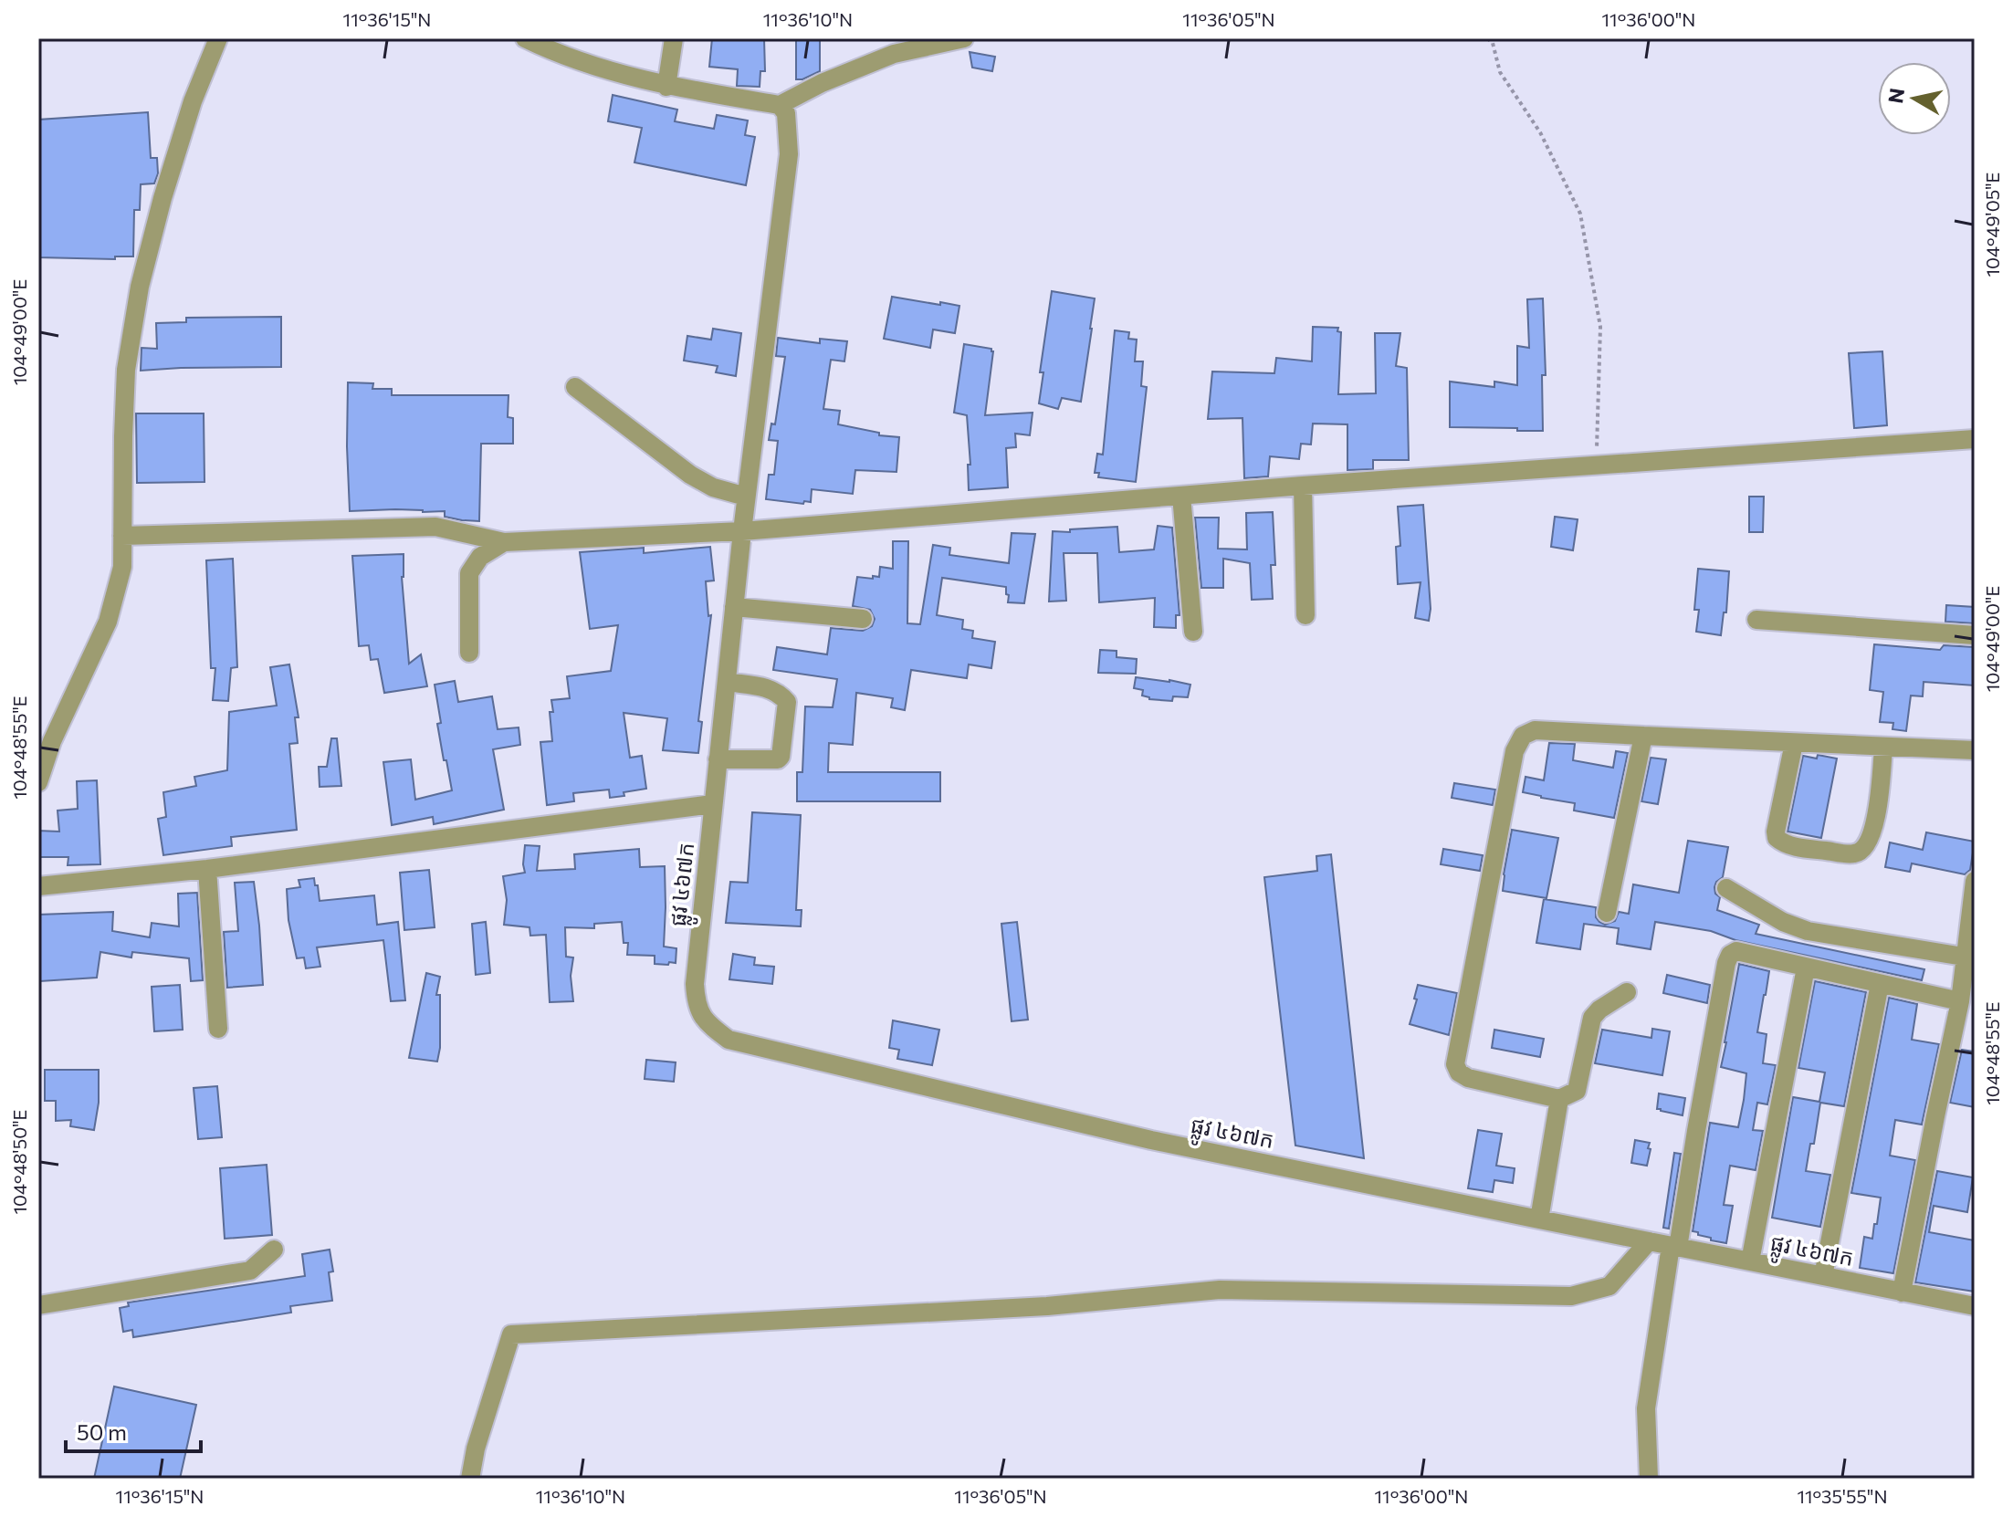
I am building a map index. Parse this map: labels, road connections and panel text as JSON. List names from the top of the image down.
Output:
{
  "streets": {
    "street": ["ផ្លូវ ៤៦៧ក"]
  },
  "scale_bar": "50 m",
  "north": "left",
  "coordinates": [
    "11°36'15\"N",
    "11°36'10\"N",
    "11°36'05\"N",
    "11°36'00\"N",
    "104°49'05\"E",
    "104°49'00\"E",
    "104°48'55\"E",
    "104°48'50\"E",
    "11°35'55\"N"
  ]
}
